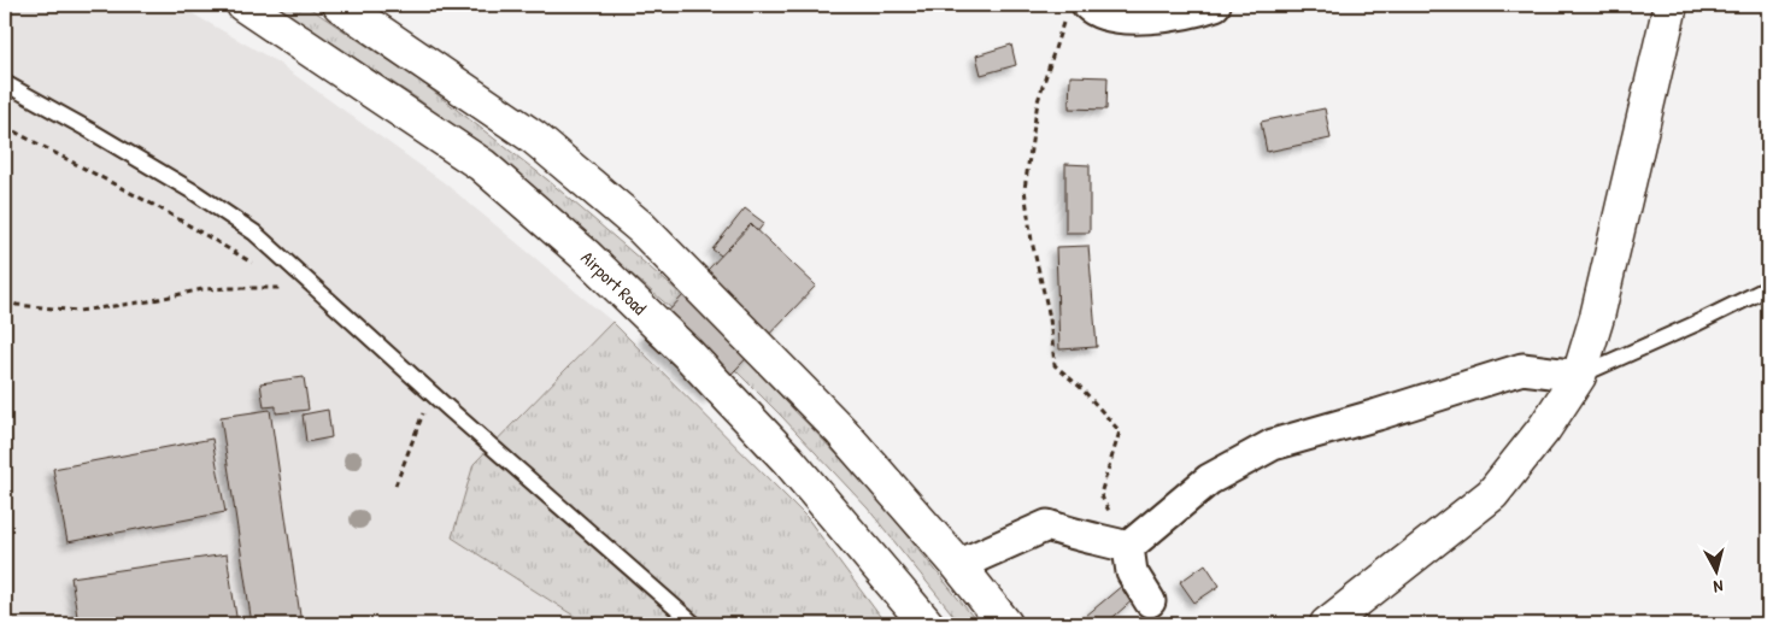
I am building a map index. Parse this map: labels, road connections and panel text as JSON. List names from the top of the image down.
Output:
{
  "streets": {
    "main road": ["Airport Road"]
  },
  "north": "bottom"
}
